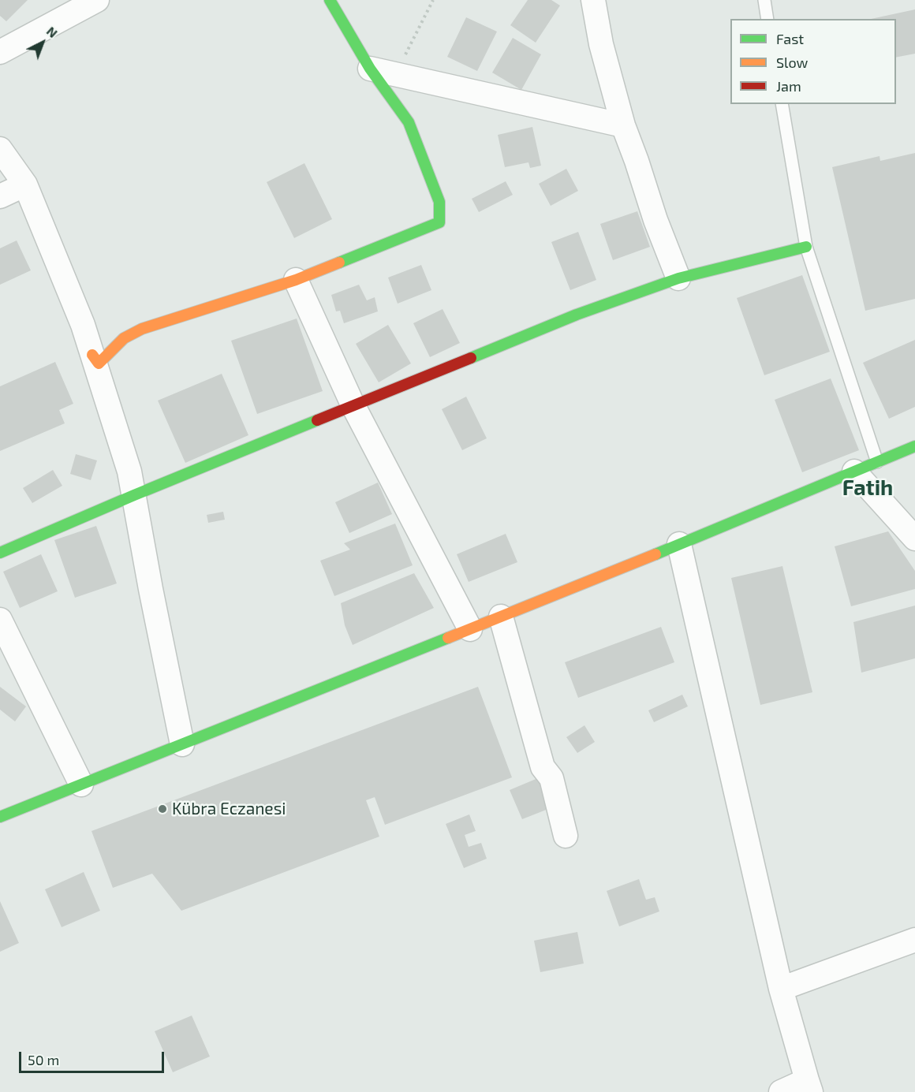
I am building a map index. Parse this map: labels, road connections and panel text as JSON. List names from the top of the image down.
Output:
{
  "districts": ["Fatih"],
  "places": ["Kübra Eczanesi"],
  "legend": ["Fast", "Slow", "Jam"],
  "scale_bar": "50 m",
  "north": "top right"
}
